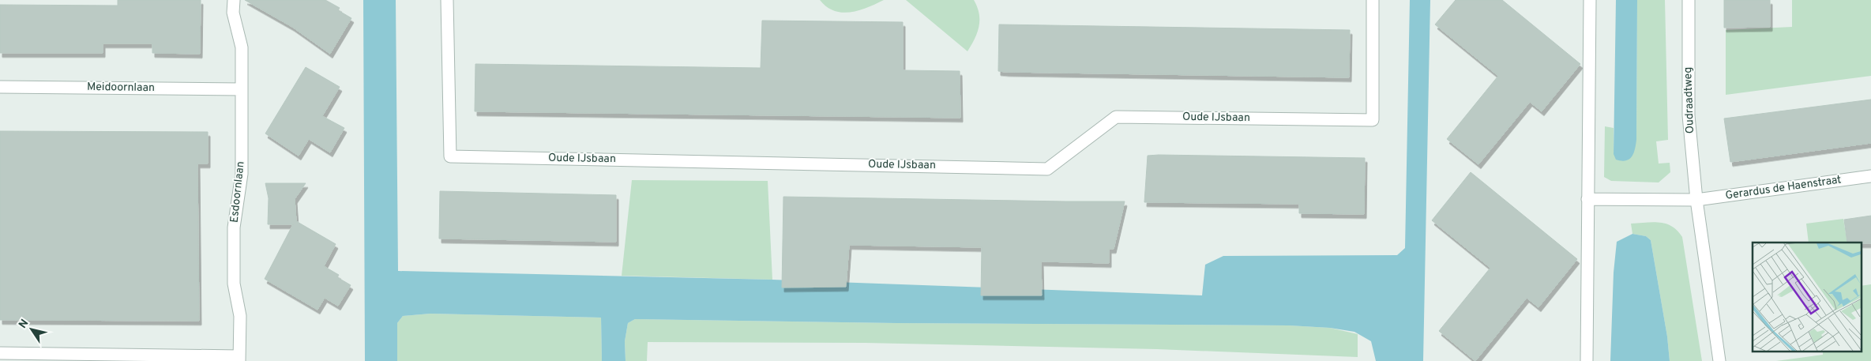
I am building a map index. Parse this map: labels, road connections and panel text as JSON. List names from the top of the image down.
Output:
{
  "streets": {
    "street": [
      "Meidoornlaan",
      "Oudraadtweg",
      "Oude IJsbaan",
      "Gerardus de Haenstraat",
      "Esdoornlaan"
    ]
  },
  "crossings": [
    ["Meidoornlaan", "Esdoornlaan"],
    ["Oudraadtweg", "Gerardus de Haenstraat"]
  ],
  "north": "top left"
}
